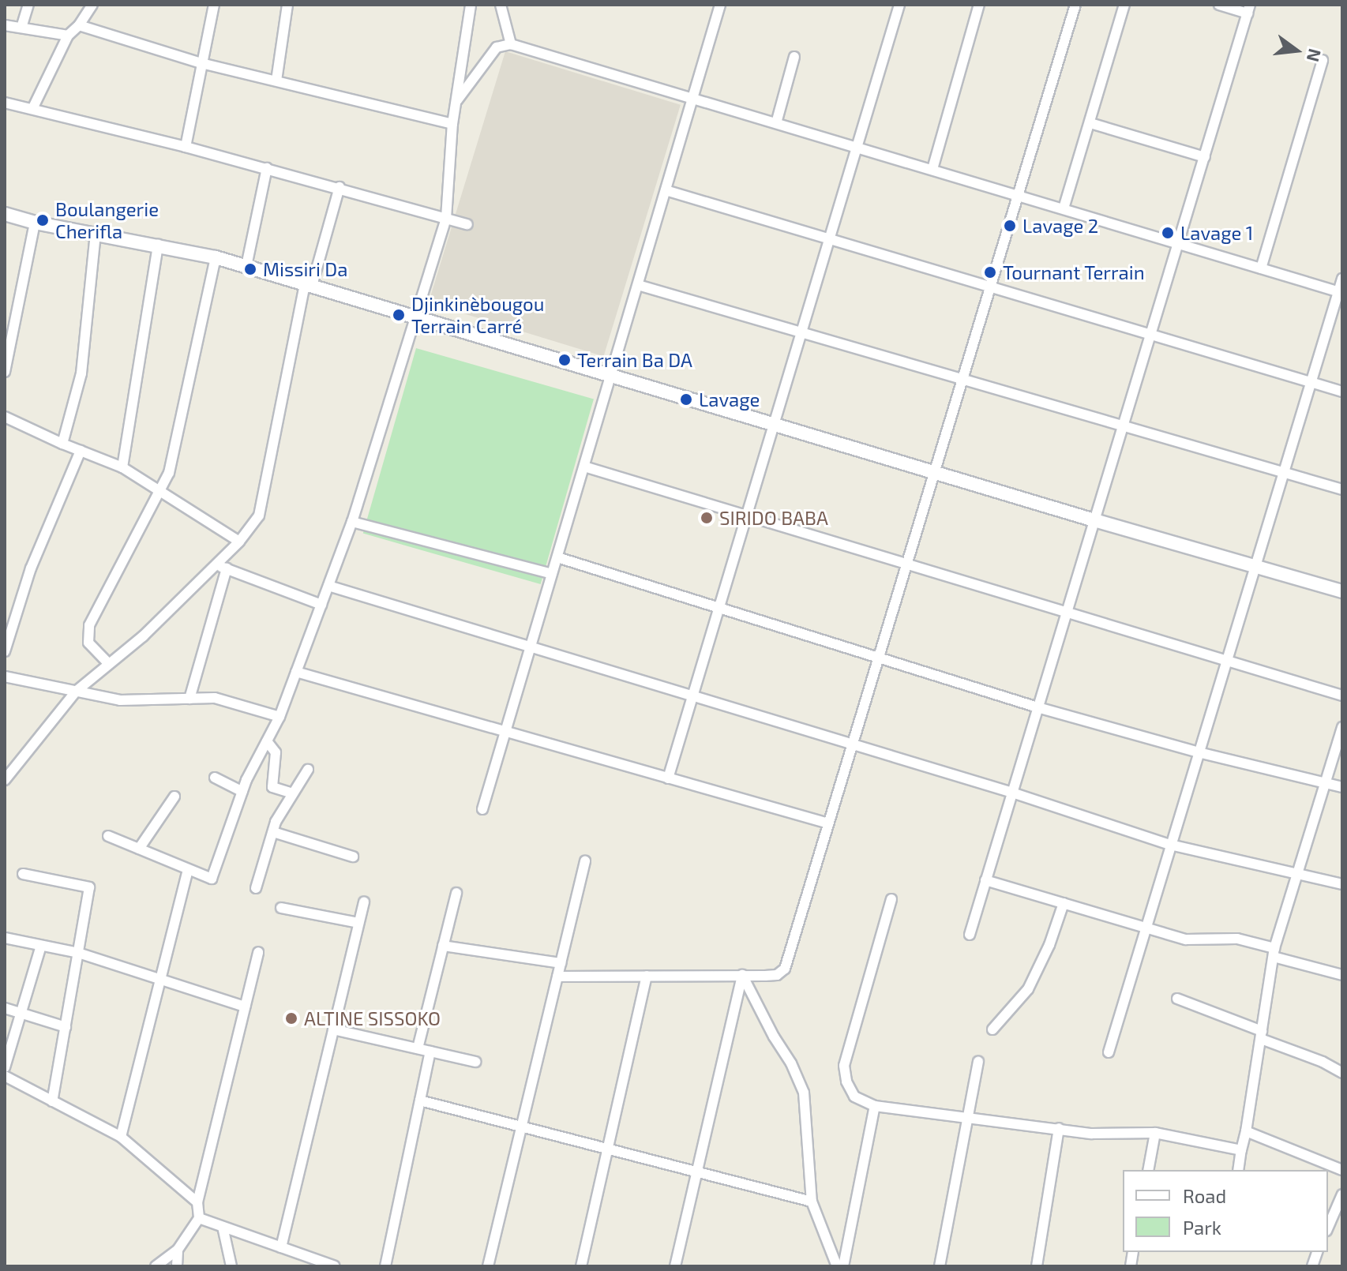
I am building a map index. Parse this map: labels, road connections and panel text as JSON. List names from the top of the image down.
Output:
{
  "places": [
    "Boulangerie Cherifla",
    "Lavage 2",
    "Lavage 1",
    "Missiri Da",
    "Tournant Terrain",
    "Djinkinèbougou Terrain Carré",
    "Terrain Ba DA",
    "Lavage",
    "SIRIDO BABA",
    "ALTINE SISSOKO"
  ],
  "legend": ["Road", "Park"],
  "north": "right"
}
